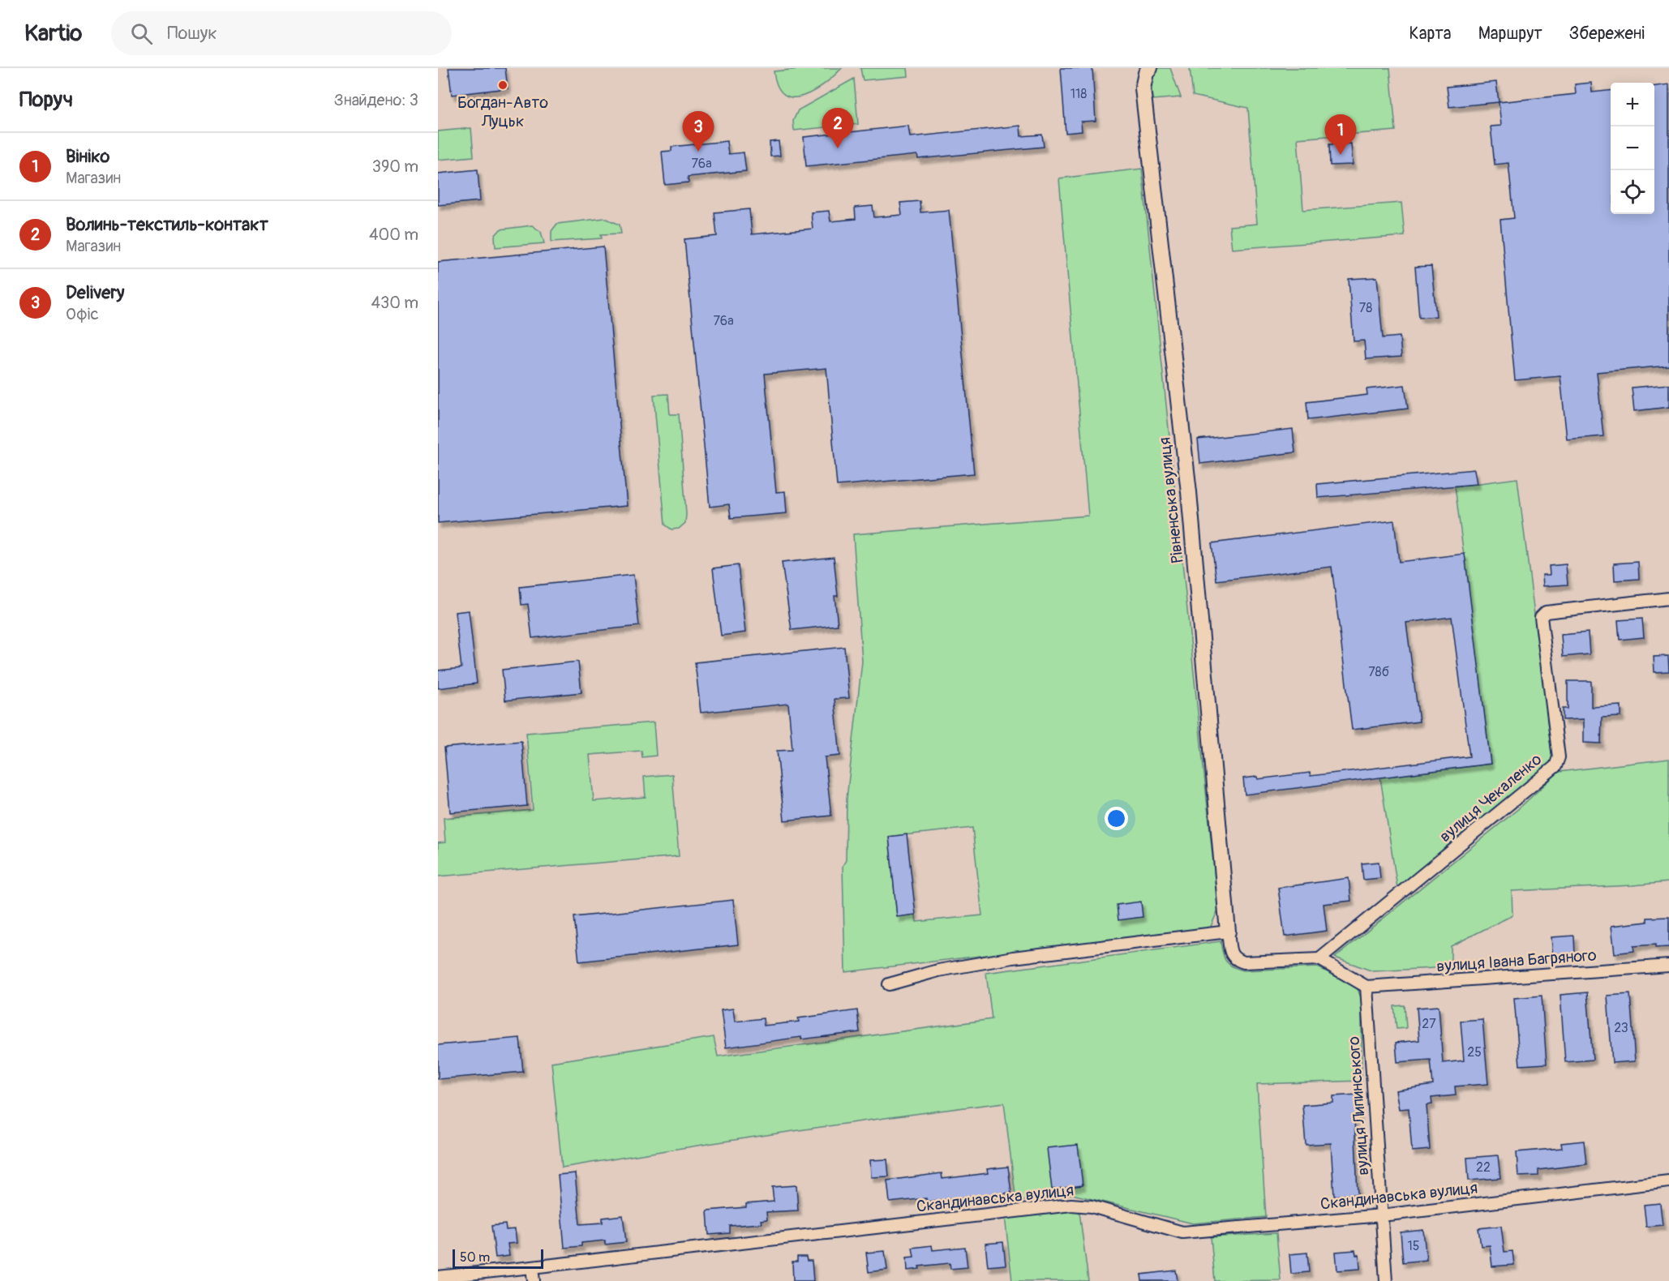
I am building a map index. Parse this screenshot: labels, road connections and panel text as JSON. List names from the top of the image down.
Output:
{
  "streets": {
    "street": [
      "Рівненська вулиця",
      "вулиця Чекаленко",
      "вулиця Івана Багряного",
      "вулиця Липинського",
      "Скандинавська вулиця"
    ]
  },
  "crossings": [
    ["вулиця Івана Багряного", "вулиця Липинського"],
    ["вулиця Липинського", "Скандинавська вулиця"]
  ],
  "places": ["Богдан-Авто Луцьк"],
  "house_numbers": [
    "118",
    "76а",
    "78",
    "76а",
    "78б",
    "27",
    "23",
    "25",
    "22",
    "15"
  ],
  "scale_bar": "50 m",
  "page": {
    "header": "Kartio",
    "search": "Пошук",
    "nav": ["Карта", "Маршрут", "Збережені"],
    "heading": ["Поруч", "Знайдено: 3"],
    "map_buttons": ["+", "−"],
    "pins": ["2", "3", "1"],
    "list": [
      {
        "mark": "1",
        "name": "Вініко",
        "note": "Магазин",
        "value": "390 m"
      },
      {
        "mark": "2",
        "name": "Волинь-текстиль-контакт",
        "note": "Магазин",
        "value": "400 m"
      },
      {
        "mark": "3",
        "name": "Delivery",
        "note": "Офіс",
        "value": "430 m"
      }
    ],
    "scale": "50 m"
  }
}
